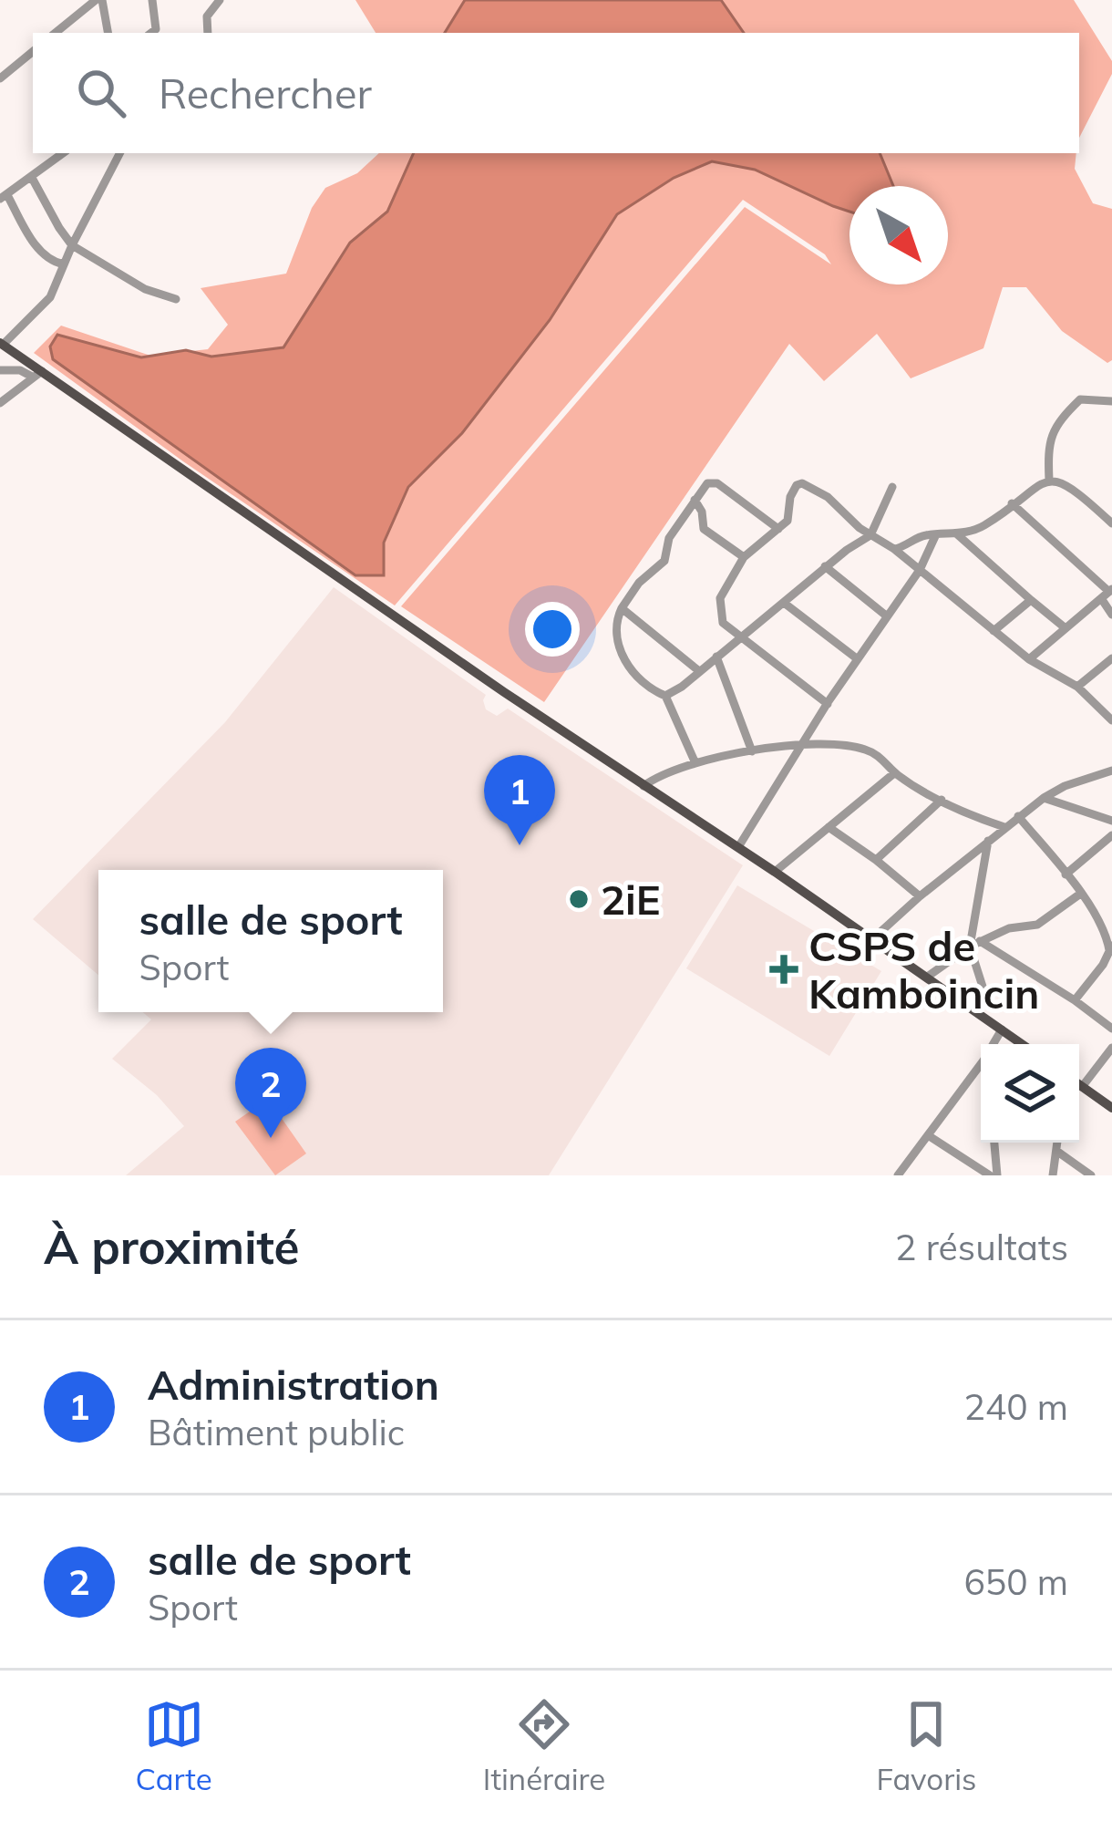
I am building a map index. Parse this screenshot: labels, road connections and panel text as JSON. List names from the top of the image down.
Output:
{
  "places": {
    "other": ["2iE"],
    "health": ["CSPS de Kamboincin"]
  },
  "north": "bottom right",
  "page": {
    "search": "Rechercher",
    "pins": ["1", "2"],
    "popup": ["salle de sport", "Sport"],
    "heading": ["À proximité", "2 résultats"],
    "list": [
      {
        "mark": "1",
        "name": "Administration",
        "note": "Bâtiment public",
        "value": "240 m"
      },
      {
        "mark": "2",
        "name": "salle de sport",
        "note": "Sport",
        "value": "650 m"
      }
    ],
    "nav": ["Carte", "Itinéraire", "Favoris"]
  }
}
